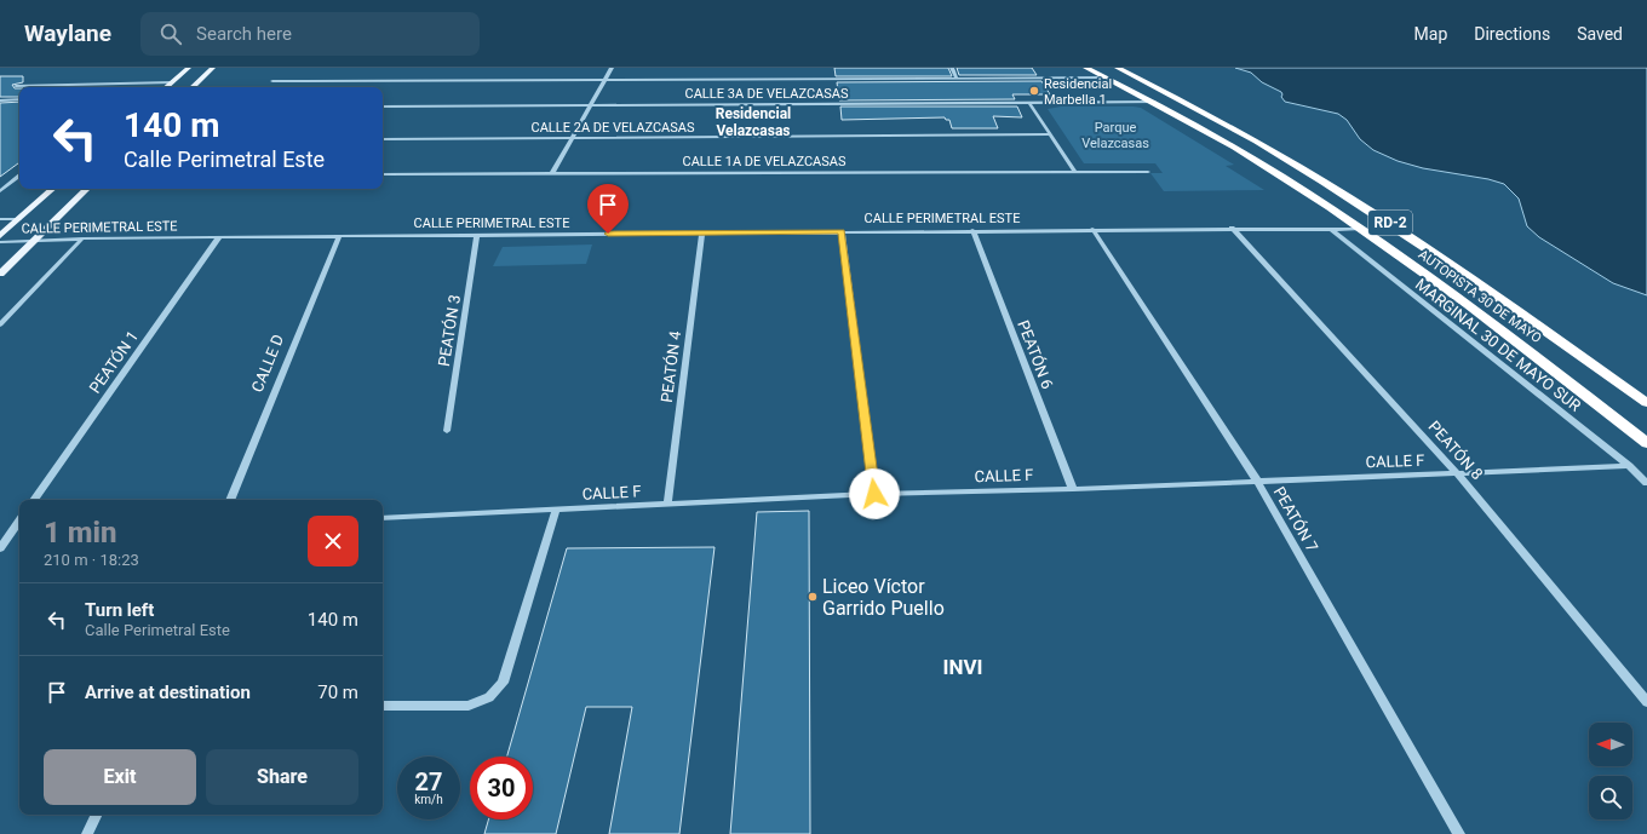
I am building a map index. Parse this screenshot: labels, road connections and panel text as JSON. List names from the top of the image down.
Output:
{
  "streets": {
    "highway": ["RD-2", "AUTOPISTA 30 DE MAYO"],
    "street": [
      "CALLE 3A DE VELAZCASAS",
      "CALLE 2A DE VELAZCASAS",
      "CALLE 1A DE VELAZCASAS",
      "CALLE PERIMETRAL ESTE",
      "PEATÓN 3",
      "MARGINAL 30 DE MAYO SUR",
      "PEATÓN 6",
      "PEATÓN 1",
      "CALLE D",
      "PEATÓN 4",
      "PEATÓN 8",
      "CALLE F",
      "PEATÓN 7"
    ]
  },
  "crossings": [
    ["CALLE 3A DE VELAZCASAS", "AUTOPISTA 30 DE MAYO"],
    ["CALLE PERIMETRAL ESTE", "AUTOPISTA 30 DE MAYO"],
    ["CALLE PERIMETRAL ESTE", "PEATÓN 3"],
    ["CALLE PERIMETRAL ESTE", "MARGINAL 30 DE MAYO SUR"],
    ["CALLE PERIMETRAL ESTE", "PEATÓN 6"],
    ["CALLE PERIMETRAL ESTE", "PEATÓN 1"],
    ["CALLE PERIMETRAL ESTE", "CALLE D"],
    ["CALLE PERIMETRAL ESTE", "PEATÓN 4"],
    ["CALLE PERIMETRAL ESTE", "PEATÓN 8"],
    ["CALLE PERIMETRAL ESTE", "PEATÓN 7"],
    ["MARGINAL 30 DE MAYO SUR", "CALLE F"],
    ["PEATÓN 6", "CALLE F"],
    ["PEATÓN 4", "CALLE F"],
    ["PEATÓN 8", "CALLE F"],
    ["CALLE F", "PEATÓN 7"]
  ],
  "districts": ["Residencial Velazcasas", "INVI"],
  "parks": ["Parque Velazcasas"],
  "places": ["Residencial Marbella 1", "Liceo Víctor Garrido Puello"],
  "north": "left",
  "page": {
    "header": "Waylane",
    "search": "Search here",
    "nav": ["Map", "Directions", "Saved"],
    "turn": ["140 m", "Calle Perimetral Este"],
    "heading": ["1 min", "210 m · 18:23"],
    "list": [
      {
        "name": "Turn left",
        "note": "Calle Perimetral Este",
        "value": "140 m"
      },
      {
        "name": "Arrive at destination",
        "value": "70 m"
      }
    ],
    "buttons": ["Exit", "Share"],
    "speed": "27 km/h",
    "limit": "30"
  }
}
